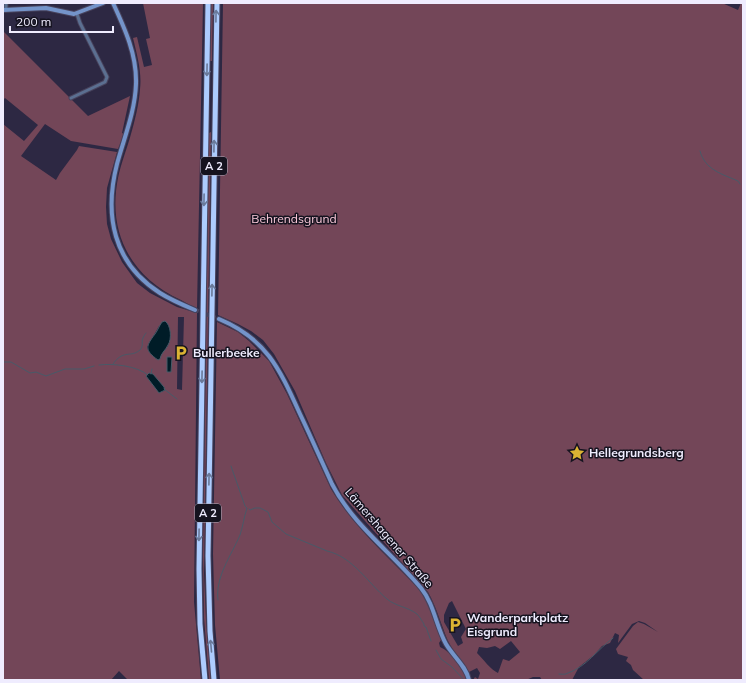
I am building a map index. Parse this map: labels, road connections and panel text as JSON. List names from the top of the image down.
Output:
{
  "streets": {
    "highway": ["A 2"],
    "main road": ["Lämershagener Straße"]
  },
  "parks": ["Behrendsgrund"],
  "places": {
    "parking": ["Bullerbeeke", "Wanderparkplatz Eisgrund"],
    "place": ["Hellegrundsberg"]
  },
  "scale_bar": "200 m"
}
